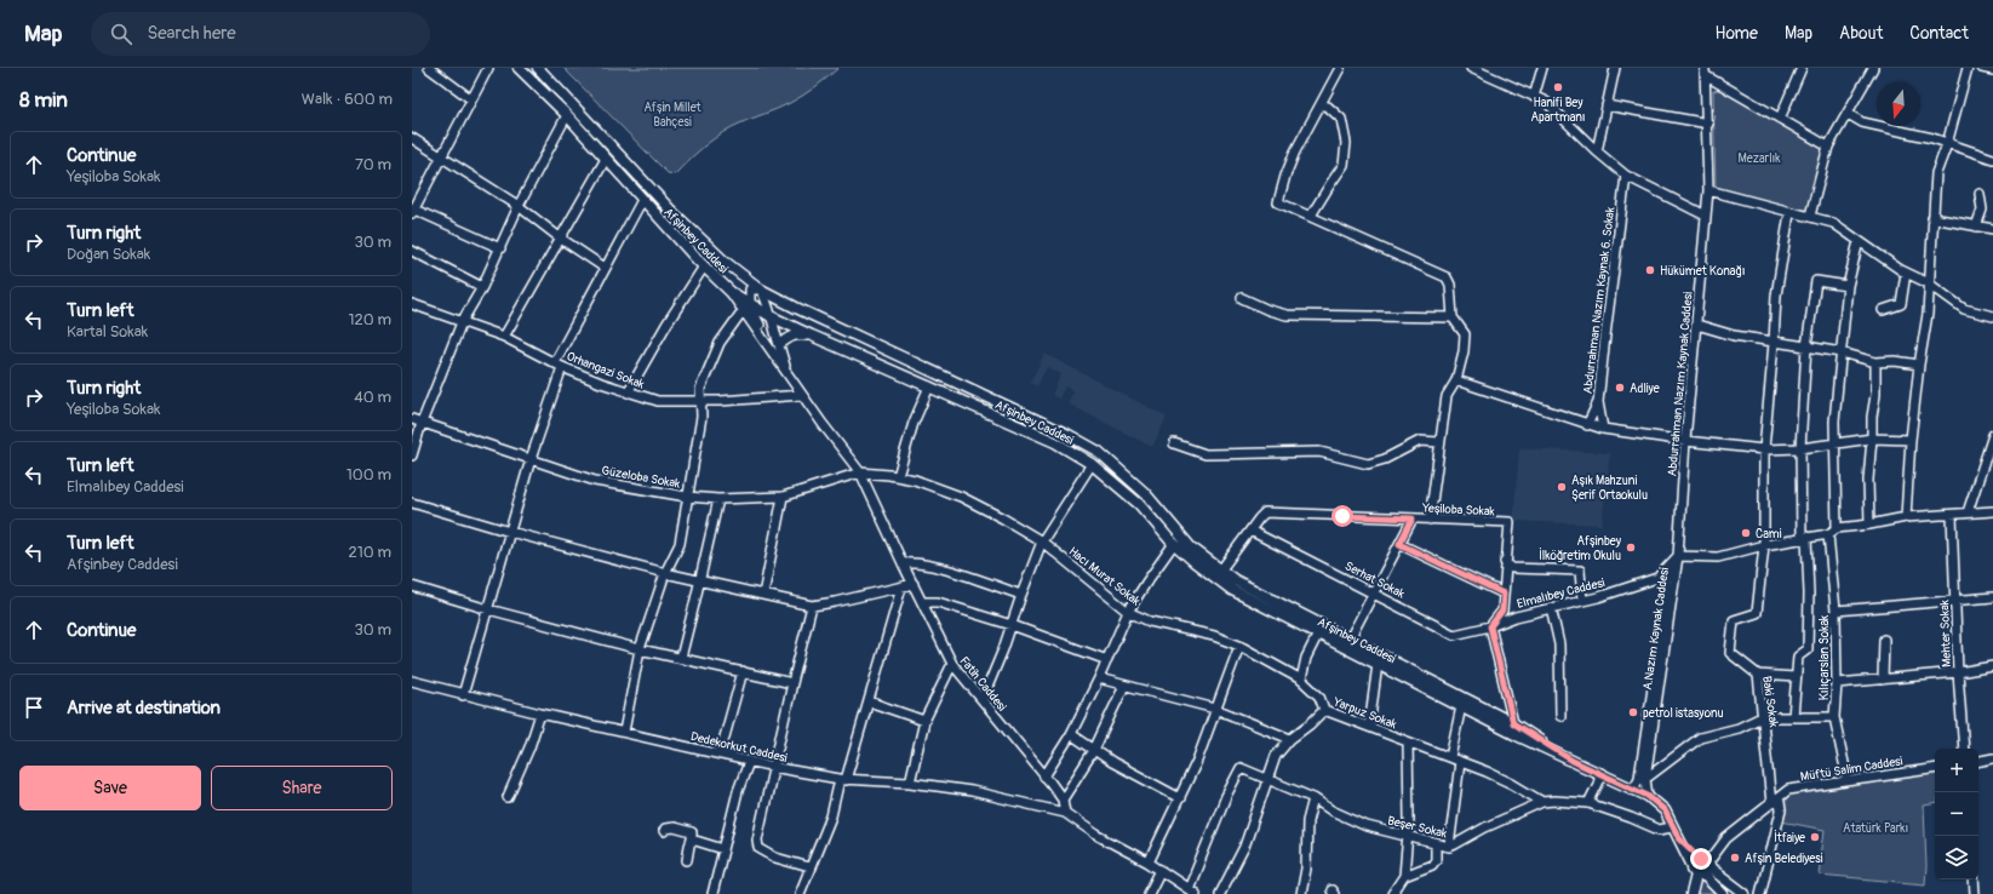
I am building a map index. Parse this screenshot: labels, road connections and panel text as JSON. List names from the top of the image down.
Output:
{
  "streets": {
    "main road": ["Afşinbey Caddesi"],
    "street": [
      "Abdurrahman Nazım Kaynak 6. Sokak",
      "Orhangazi Sokak",
      "Abdurrahman Nazım Kaynak Caddesi",
      "Güzeloba Sokak",
      "Yeşiloba Sokak",
      "Hacı Murat Sokak",
      "Serhat Sokak",
      "Elmalıbey Caddesi",
      "A.Nazım Kaynak Caddesi",
      "Mehter Sokak",
      "Kılıçarslan Sokak",
      "Fatih Caddesi",
      "Baki Sokak",
      "Yarpuz Sokak",
      "Dedekorkut Caddesi",
      "Müftü Salim Caddesi",
      "Beşer Sokak"
    ]
  },
  "crossings": [
    ["Afşinbey Caddesi", "Yeşiloba Sokak"],
    ["Afşinbey Caddesi", "A.Nazım Kaynak Caddesi"],
    ["Afşinbey Caddesi", "Müftü Salim Caddesi"],
    ["Afşinbey Caddesi", "Beşer Sokak"],
    ["Orhangazi Sokak", "Fatih Caddesi"],
    ["Abdurrahman Nazım Kaynak Caddesi", "Elmalıbey Caddesi"],
    ["Abdurrahman Nazım Kaynak Caddesi", "A.Nazım Kaynak Caddesi"],
    ["Güzeloba Sokak", "Hacı Murat Sokak"],
    ["Güzeloba Sokak", "Fatih Caddesi"],
    ["Yeşiloba Sokak", "Serhat Sokak"],
    ["Hacı Murat Sokak", "Fatih Caddesi"],
    ["Hacı Murat Sokak", "Yarpuz Sokak"],
    ["Serhat Sokak", "Elmalıbey Caddesi"],
    ["Elmalıbey Caddesi", "A.Nazım Kaynak Caddesi"],
    ["Kılıçarslan Sokak", "Müftü Salim Caddesi"],
    ["Fatih Caddesi", "Dedekorkut Caddesi"],
    ["Baki Sokak", "Müftü Salim Caddesi"],
    ["Yarpuz Sokak", "Beşer Sokak"]
  ],
  "parks": ["Afşin Millet Bahçesi", "Mezarlık", "Atatürk Parkı"],
  "places": [
    "Hanifi Bey Apartmanı",
    "Hükümet Konağı",
    "Adliye",
    "Aşık Mahzuni Şerif Ortaokulu",
    "Cami",
    "Afşinbey İlköğretim Okulu",
    "petrol istasyonu",
    "İtfaiye",
    "Afşin Belediyesi"
  ],
  "north": "bottom",
  "page": {
    "header": "Map",
    "search": "Search here",
    "nav": [
      "Home",
      "Map",
      "About",
      "Contact"
    ],
    "heading": ["8 min", "Walk · 600 m"],
    "list": [
      ["Continue", "Yeşiloba Sokak", "70 m"],
      ["Turn right", "Doğan Sokak", "30 m"],
      ["Turn left", "Kartal Sokak", "120 m"],
      ["Turn right", "Yeşiloba Sokak", "40 m"],
      ["Turn left", "Elmalıbey Caddesi", "100 m"],
      ["Turn left", "Afşinbey Caddesi", "210 m"],
      ["Continue", "30 m"],
      "Arrive at destination"
    ],
    "map_buttons": ["+", "−"],
    "buttons": ["Save", "Share"]
  }
}
